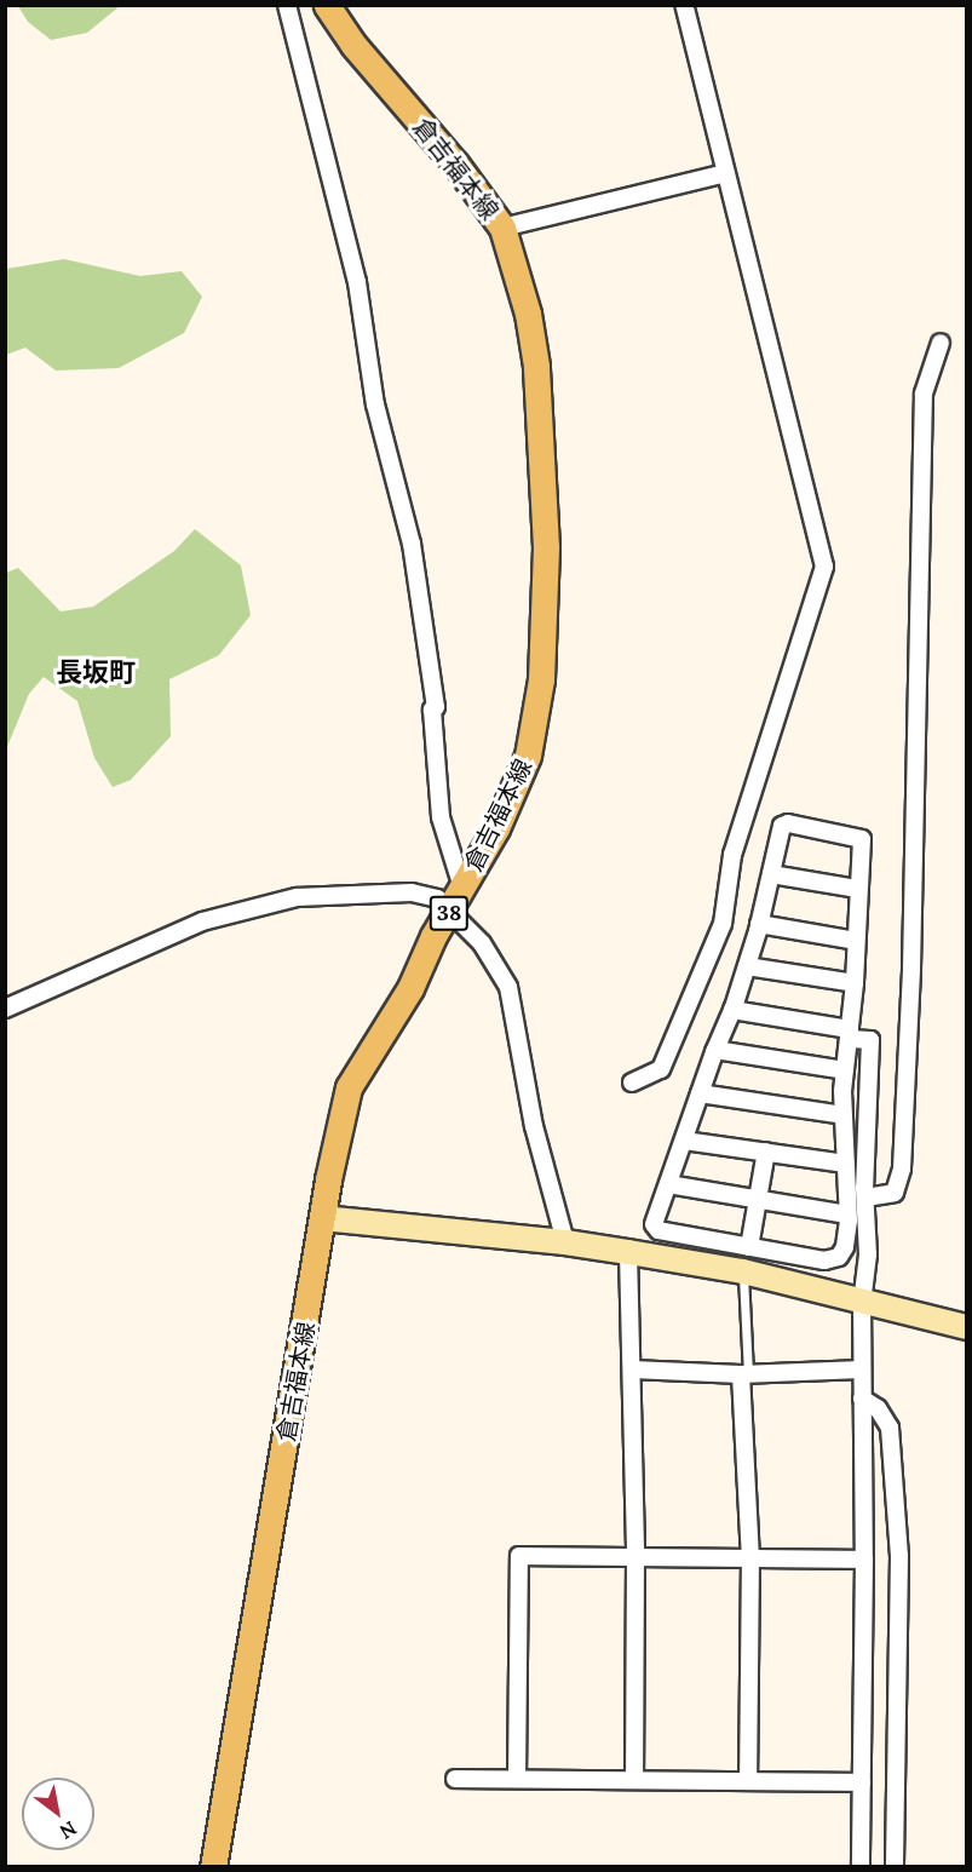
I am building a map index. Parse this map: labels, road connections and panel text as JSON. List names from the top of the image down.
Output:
{
  "streets": {
    "main road": ["倉吉福本線", "38"]
  },
  "districts": ["長坂町"],
  "north": "bottom right"
}
